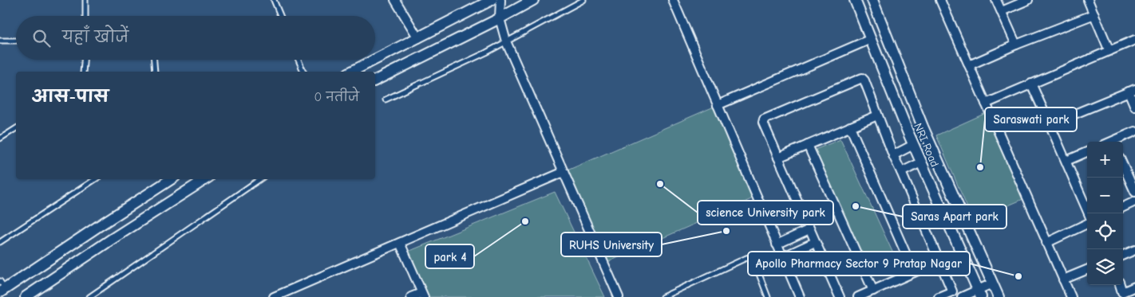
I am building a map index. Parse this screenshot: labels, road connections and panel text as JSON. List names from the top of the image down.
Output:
{
  "streets": {
    "street": ["NRI Road"]
  },
  "places": [
    "Saraswati park",
    "science University park",
    "Saras Apart park",
    "park 4",
    "RUHS University",
    "Apollo Pharmacy Sector 9 Pratap Nagar"
  ],
  "page": {
    "search": "यहाँ खोजें",
    "heading": ["आस-पास", "0 नतीजे"],
    "map_buttons": ["+", "−"]
  }
}
